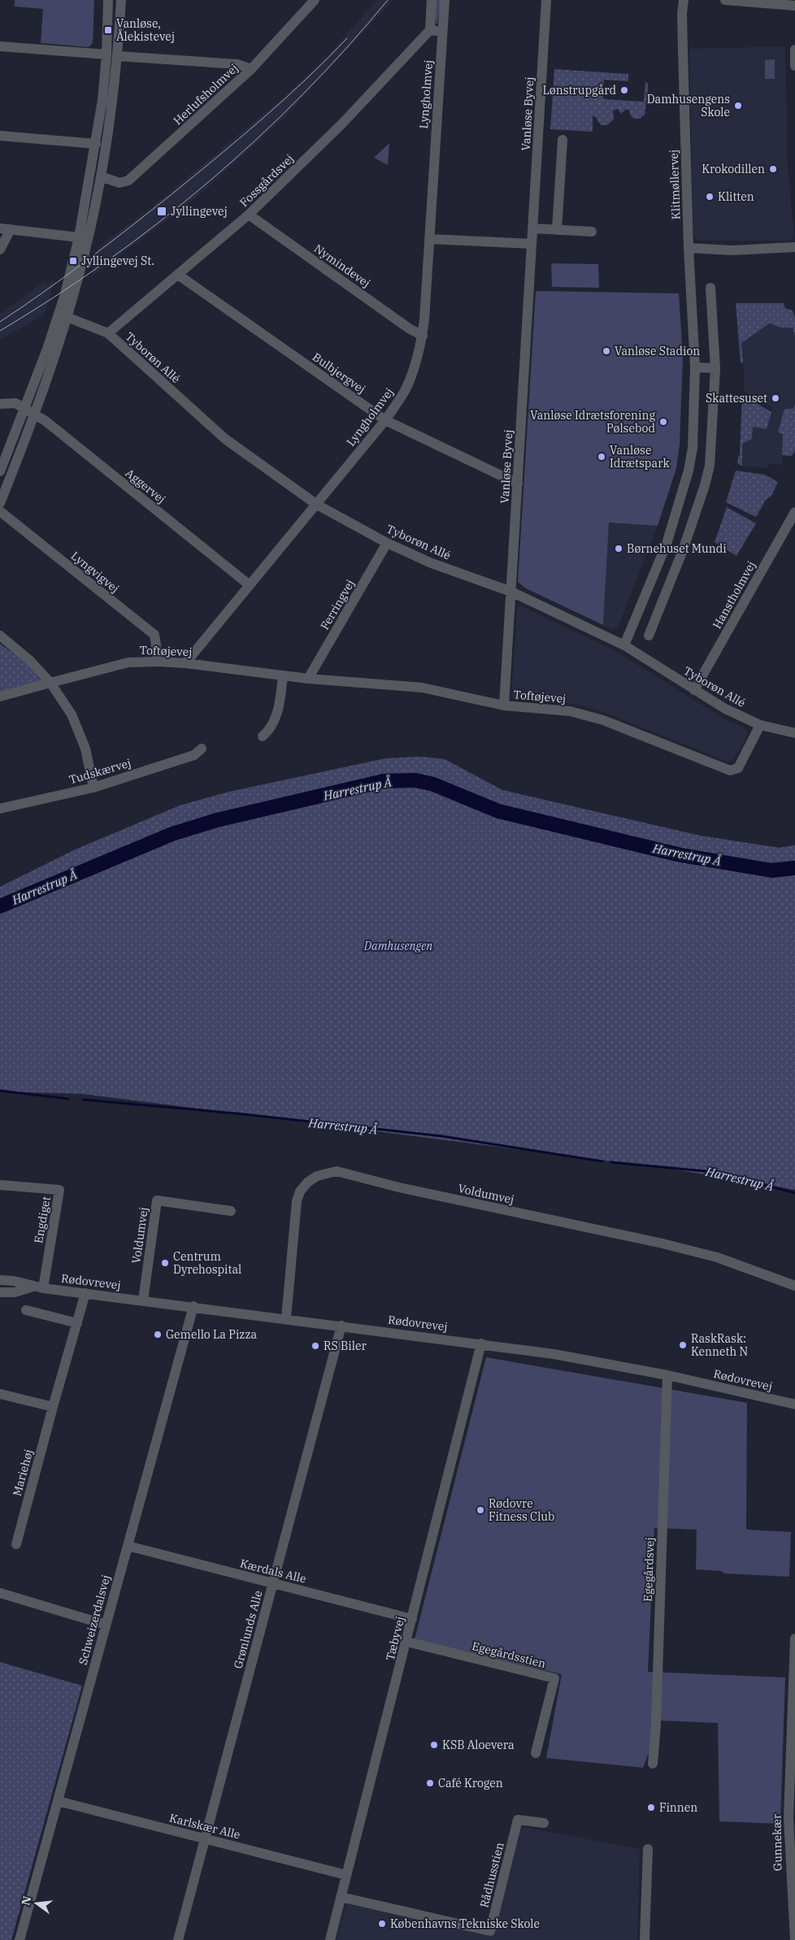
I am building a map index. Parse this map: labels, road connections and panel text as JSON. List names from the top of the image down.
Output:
{
  "streets": {
    "street": [
      "Herlufsholmvej",
      "Lyngholmvej",
      "Vanløse Byvej",
      "Fossgårdsvej",
      "Klitmøllervej",
      "Nymindevej",
      "Tyborøn Allé",
      "Bulbjergvej",
      "Aggervej",
      "Lyngvigvej",
      "Hanstholmvej",
      "Ferringvej",
      "Toftøjevej",
      "Tudskærvej",
      "Voldumvej",
      "Engdiget",
      "Rødovrevej",
      "Mariehøj",
      "Egegårdsvej",
      "Kærdals Alle",
      "Schweizerdalsvej",
      "Grønlunds Alle",
      "Tæbyvej",
      "Egegårdsstien",
      "Karlskær Alle",
      "Gunnekær",
      "Rådhusstien"
    ]
  },
  "crossings": [
    ["Lyngholmvej", "Nymindevej"],
    ["Lyngholmvej", "Tyborøn Allé"],
    ["Lyngholmvej", "Bulbjergvej"],
    ["Lyngholmvej", "Aggervej"],
    ["Lyngholmvej", "Toftøjevej"],
    ["Vanløse Byvej", "Tyborøn Allé"],
    ["Vanløse Byvej", "Bulbjergvej"],
    ["Vanløse Byvej", "Toftøjevej"],
    ["Fossgårdsvej", "Nymindevej"],
    ["Fossgårdsvej", "Tyborøn Allé"],
    ["Fossgårdsvej", "Bulbjergvej"],
    ["Klitmøllervej", "Tyborøn Allé"],
    ["Tyborøn Allé", "Hanstholmvej"],
    ["Tyborøn Allé", "Ferringvej"],
    ["Tyborøn Allé", "Toftøjevej"],
    ["Lyngvigvej", "Toftøjevej"],
    ["Ferringvej", "Toftøjevej"],
    ["Voldumvej", "Rødovrevej"],
    ["Engdiget", "Rødovrevej"],
    ["Rødovrevej", "Mariehøj"],
    ["Rødovrevej", "Egegårdsvej"],
    ["Rødovrevej", "Schweizerdalsvej"],
    ["Rødovrevej", "Grønlunds Alle"],
    ["Rødovrevej", "Tæbyvej"],
    ["Kærdals Alle", "Schweizerdalsvej"],
    ["Kærdals Alle", "Grønlunds Alle"],
    ["Kærdals Alle", "Tæbyvej"],
    ["Schweizerdalsvej", "Karlskær Alle"],
    ["Grønlunds Alle", "Karlskær Alle"],
    ["Tæbyvej", "Egegårdsstien"],
    ["Tæbyvej", "Karlskær Alle"],
    ["Tæbyvej", "Rådhusstien"]
  ],
  "water": ["Harrestrup Å"],
  "parks": ["Damhusengen"],
  "places": {
    "transit": ["Vanløse, Ålekistevej", "Jyllingevej", "Jyllingevej St."],
    "other": [
      "Lønstrupgård",
      "Damhusengens Skole",
      "Krokodillen",
      "Klitten",
      "Vanløse Stadion",
      "Skattesuset",
      "Vanløse Idrætsforening Pølsebod",
      "Vanløse Idrætspark",
      "Børnehuset Mundi",
      "Centrum Dyrehospital",
      "Gemello La Pizza",
      "RaskRask: Kenneth N",
      "RS Biler",
      "Rødovre Fitness Club",
      "KSB Aloevera",
      "Café Krogen",
      "Finnen",
      "Københavns Tekniske Skole"
    ]
  },
  "north": "left"
}
